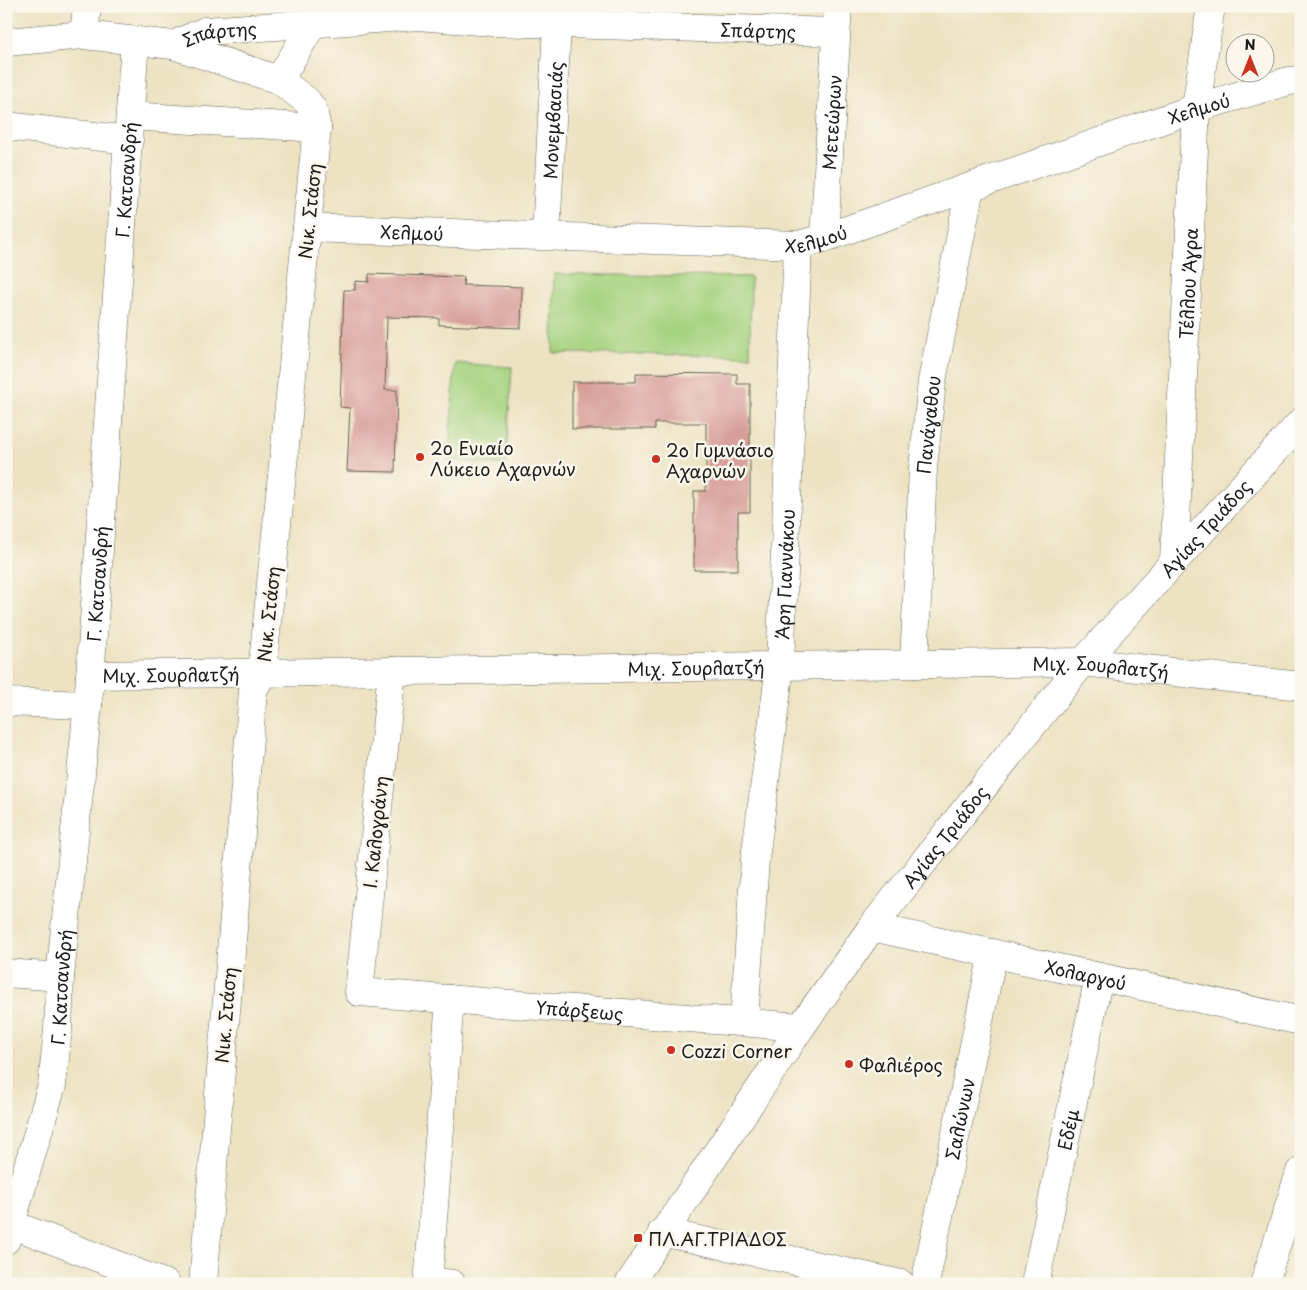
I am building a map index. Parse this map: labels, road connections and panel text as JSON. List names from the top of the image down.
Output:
{
  "streets": {
    "street": [
      "Σπάρτης",
      "Χελμού",
      "Μονεμβασιάς",
      "Μετεώρων",
      "Γ. Κατσανδρή",
      "Νικ. Στάση",
      "Τέλλου Άγρα",
      "Πανάγαθου",
      "Αγίας Τριάδος",
      "Άρη Γιαννάκου",
      "Μιχ. Σουρλατζή",
      "Ι. Καλογράνη",
      "Χολαργού",
      "Υπάρξεως",
      "Σαλώνων",
      "Εδέμ"
    ]
  },
  "crossings": [
    ["Σπάρτης", "Μονεμβασιάς"],
    ["Σπάρτης", "Μετεώρων"],
    ["Χελμού", "Μονεμβασιάς"],
    ["Χελμού", "Μετεώρων"],
    ["Χελμού", "Νικ. Στάση"],
    ["Χελμού", "Τέλλου Άγρα"],
    ["Χελμού", "Πανάγαθου"],
    ["Χελμού", "Άρη Γιαννάκου"],
    ["Γ. Κατσανδρή", "Μιχ. Σουρλατζή"],
    ["Νικ. Στάση", "Μιχ. Σουρλατζή"],
    ["Τέλλου Άγρα", "Αγίας Τριάδος"],
    ["Πανάγαθου", "Μιχ. Σουρλατζή"],
    ["Αγίας Τριάδος", "Μιχ. Σουρλατζή"],
    ["Αγίας Τριάδος", "Χολαργού"],
    ["Αγίας Τριάδος", "Υπάρξεως"],
    ["Άρη Γιαννάκου", "Μιχ. Σουρλατζή"],
    ["Άρη Γιαννάκου", "Υπάρξεως"],
    ["Μιχ. Σουρλατζή", "Ι. Καλογράνη"],
    ["Ι. Καλογράνη", "Υπάρξεως"],
    ["Χολαργού", "Σαλώνων"],
    ["Χολαργού", "Εδέμ"]
  ],
  "places": {
    "other": [
      "2ο Ενιαίο Λύκειο Αχαρνών",
      "2ο Γυμνάσιο Αχαρνών",
      "Cozzi Corner",
      "Φαλιέρος"
    ],
    "transit": ["ΠΛ.ΑΓ.ΤΡΙΑΔΟΣ"]
  },
  "north": "top"
}
